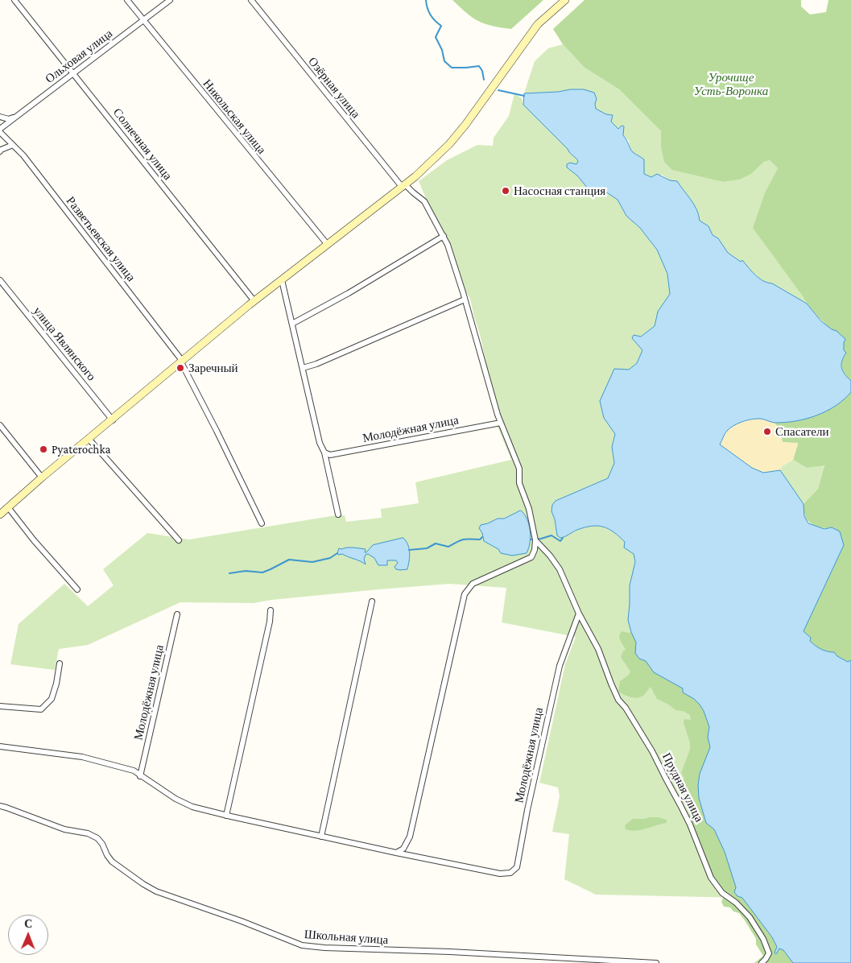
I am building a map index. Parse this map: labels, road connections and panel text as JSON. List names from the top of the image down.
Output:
{
  "streets": {
    "street": [
      "Ольховая улица",
      "Озёрная улица",
      "Никольская улица",
      "Солнечная улица",
      "Разветьевская улица",
      "улица Являнского",
      "Молодёжная улица",
      "Прудная улица",
      "Школьная улица"
    ]
  },
  "crossings": [
    ["Ольховая улица", "Никольская улица"],
    ["Ольховая улица", "Солнечная улица"],
    ["Молодёжная улица", "Прудная улица"]
  ],
  "parks": ["Урочище Усть-Воронка"],
  "places": [
    "Насосная станция",
    "Заречный",
    "Спасатели",
    "Pyaterochka"
  ],
  "north": "top"
}
